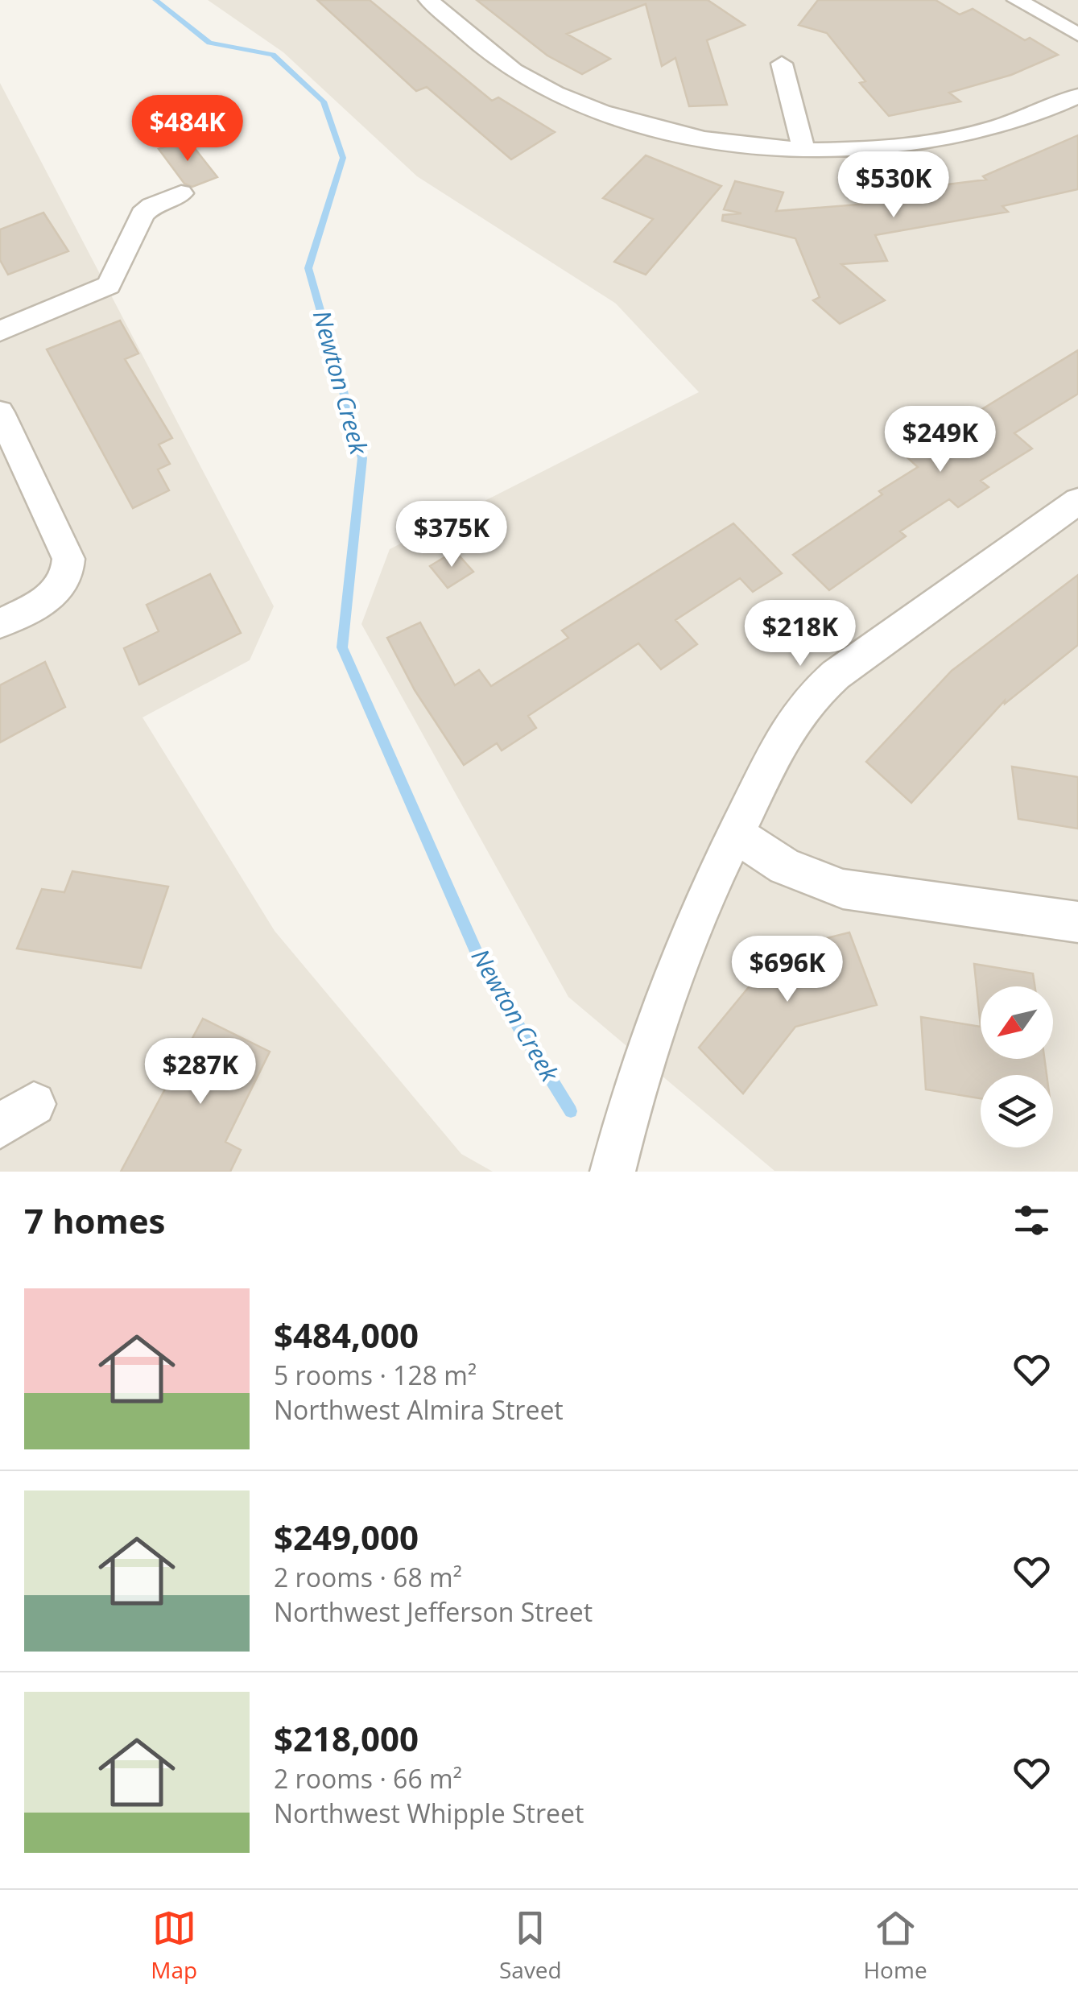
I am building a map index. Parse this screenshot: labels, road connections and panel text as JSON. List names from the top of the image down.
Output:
{
  "water": ["Newton Creek"],
  "north": "bottom left",
  "page": {
    "price": [
      "$484K",
      "$530K",
      "$249K",
      "$375K",
      "$218K",
      "$696K",
      "$287K"
    ],
    "heading": "7 homes",
    "list": [
      {
        "name": "$484,000",
        "note": "5 rooms · 128 m² · Northwest Almira Street"
      },
      {
        "name": "$249,000",
        "note": "2 rooms · 68 m² · Northwest Jefferson Street"
      },
      {
        "name": "$218,000",
        "note": "2 rooms · 66 m² · Northwest Whipple Street"
      }
    ],
    "tabs": ["Map", "Saved", "Home"]
  }
}
